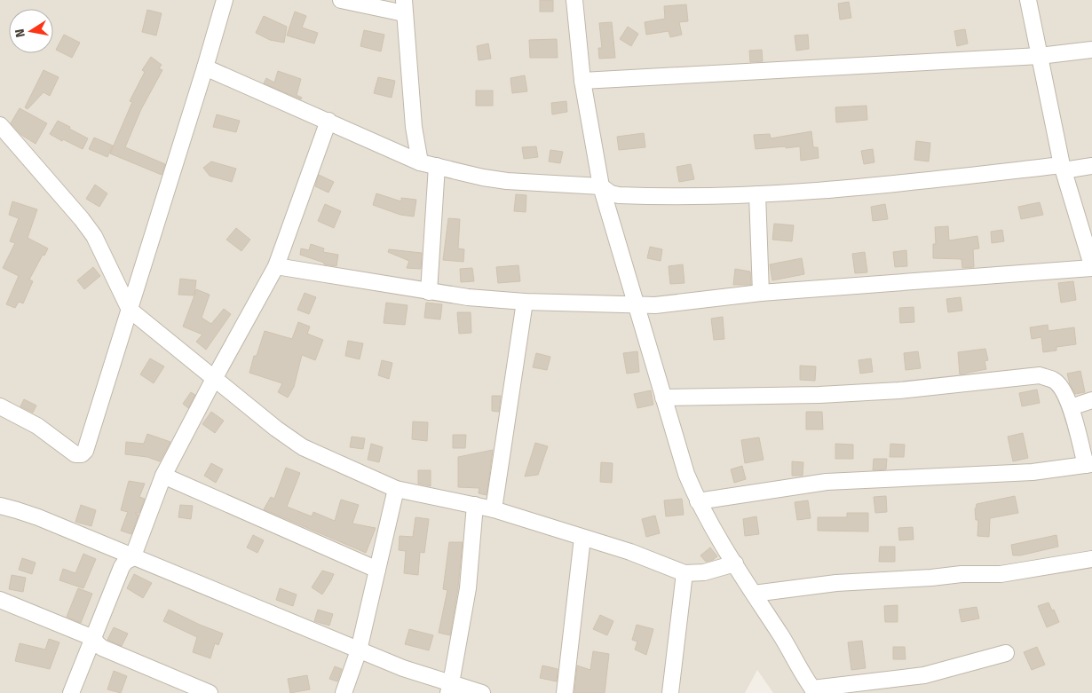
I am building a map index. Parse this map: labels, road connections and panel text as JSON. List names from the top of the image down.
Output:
{
  "north": "left"
}
